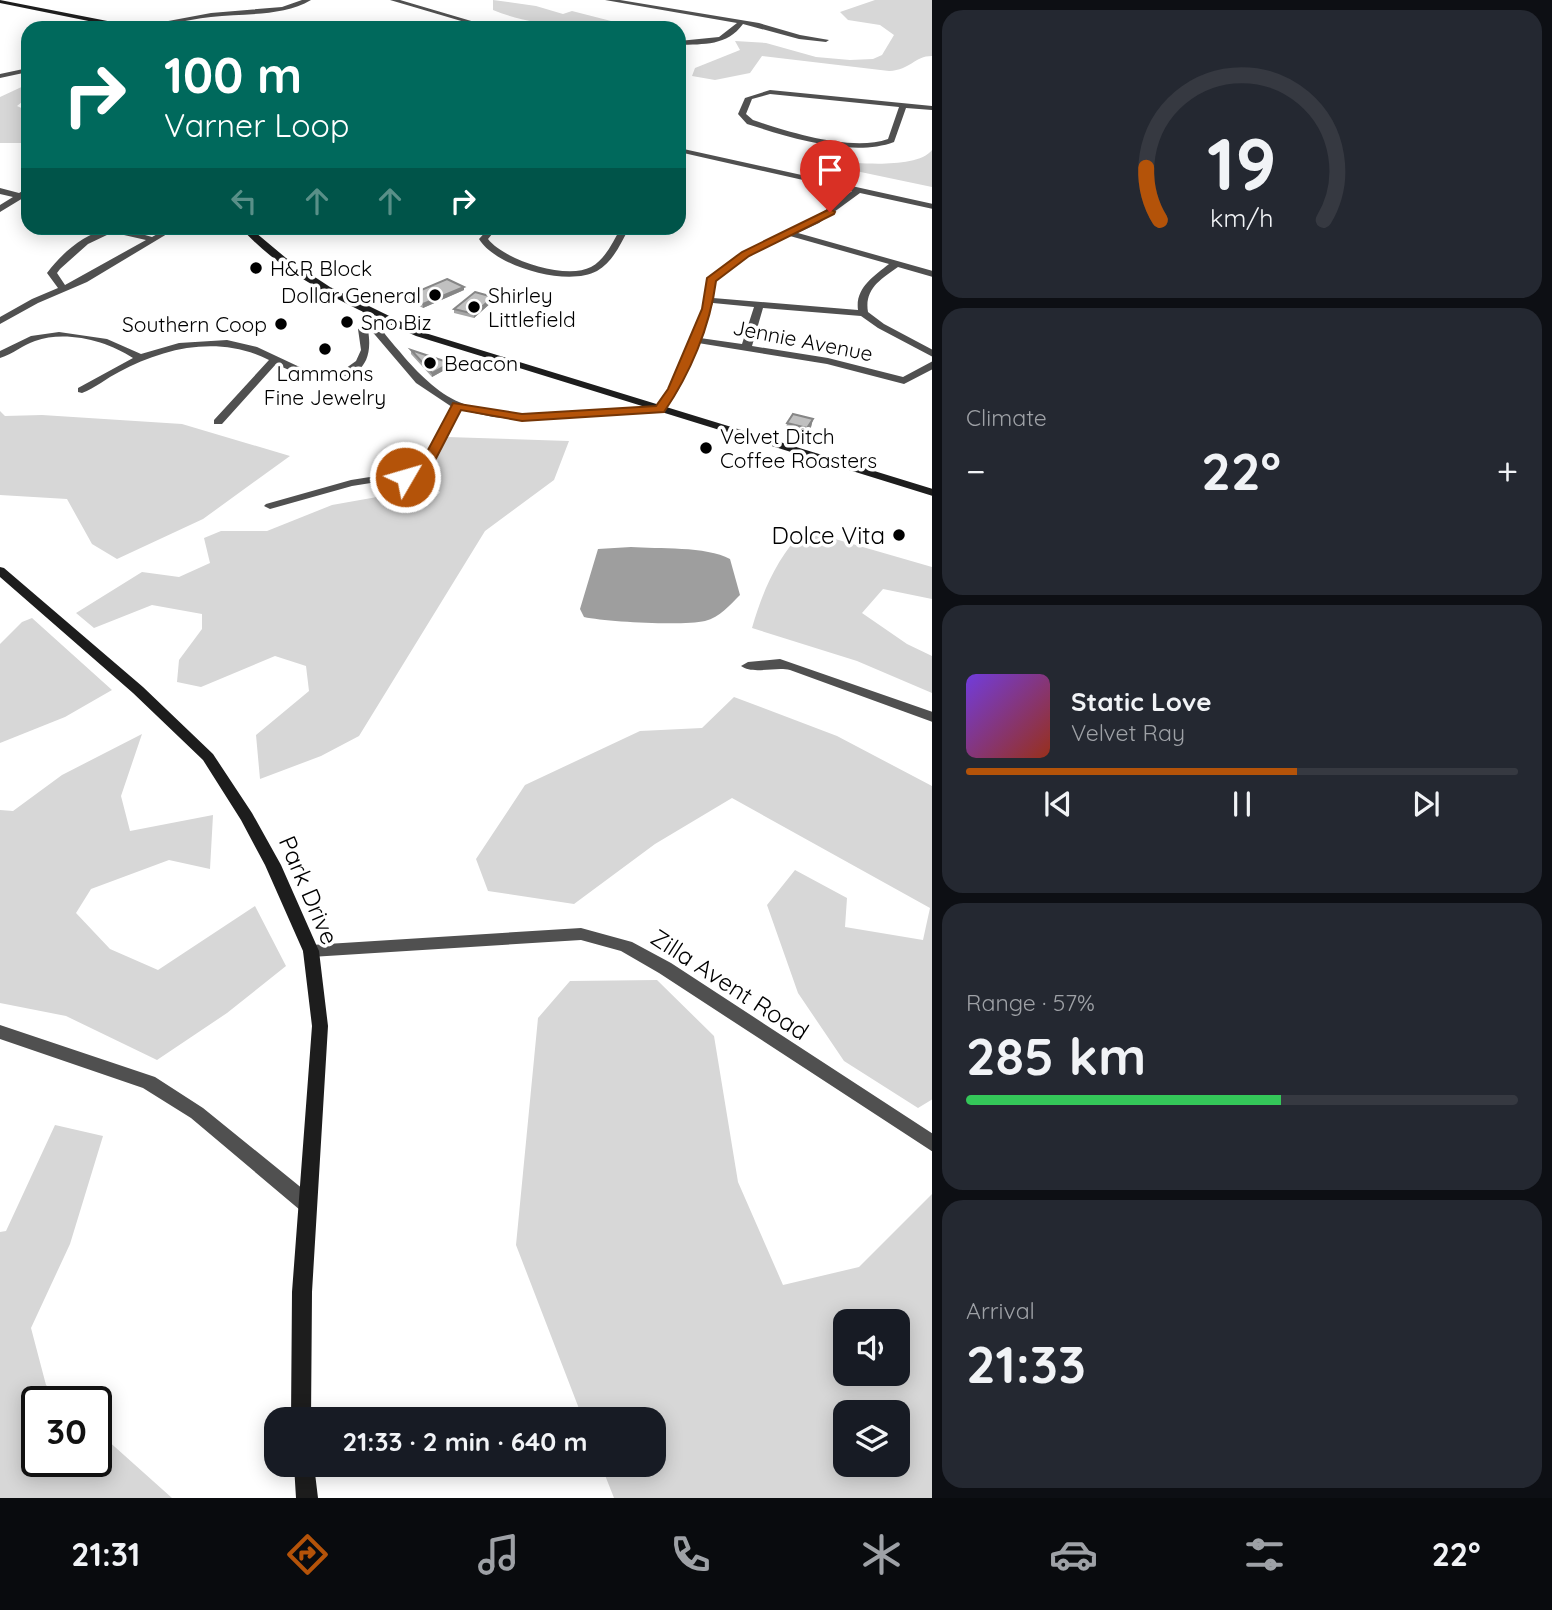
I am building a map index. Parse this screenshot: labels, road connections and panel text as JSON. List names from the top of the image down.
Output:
{
  "streets": {
    "street": ["Jennie Avenue", "Park Drive", "Zilla Avent Road"]
  },
  "crossings": [
    ["Park Drive", "Zilla Avent Road"]
  ],
  "places": [
    "H&R Block",
    "Dollar General",
    "Shirley Littlefield",
    "Sno Biz",
    "Southern Coop",
    "Lammons Fine Jewelry",
    "Beacon",
    "Velvet Ditch Coffee Roasters",
    "Dolce Vita"
  ],
  "page": {
    "turn": ["100 m", "Varner Loop"],
    "tile": [
      "Climate",
      ["Range · 57%", "285 km"],
      ["Arrival", "21:33"]
    ],
    "heat": ["−", "22°", "+"],
    "song": ["Static Love", "Velvet Ray"],
    "limit": "30",
    "trip": "21:33 · 2 min · 640 m",
    "tabs": ["21:31", "22°"],
    "gauge": ["19", "km/h"]
  }
}
